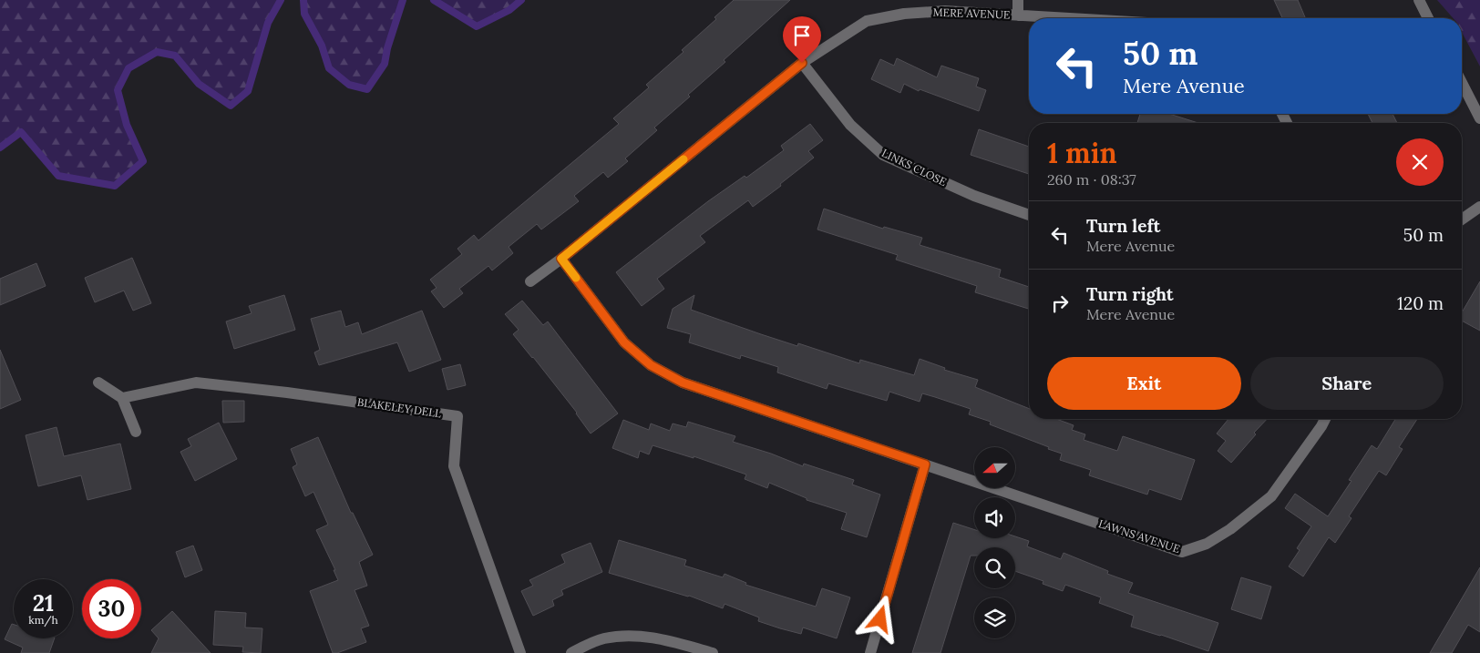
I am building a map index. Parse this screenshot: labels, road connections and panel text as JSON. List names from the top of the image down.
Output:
{
  "streets": {
    "street": [
      "MERE AVENUE",
      "LINKS CLOSE",
      "BLAKELEY DELL",
      "LAWNS AVENUE"
    ]
  },
  "crossings": [
    ["MERE AVENUE", "LINKS CLOSE"]
  ],
  "north": "left",
  "page": {
    "turn": ["50 m", "Mere Avenue"],
    "heading": ["1 min", "260 m · 08:37"],
    "list": [
      {
        "name": "Turn left",
        "note": "Mere Avenue",
        "value": "50 m"
      },
      {
        "name": "Turn right",
        "note": "Mere Avenue",
        "value": "120 m"
      }
    ],
    "buttons": ["Exit", "Share"],
    "speed": "21 km/h",
    "limit": "30"
  }
}
